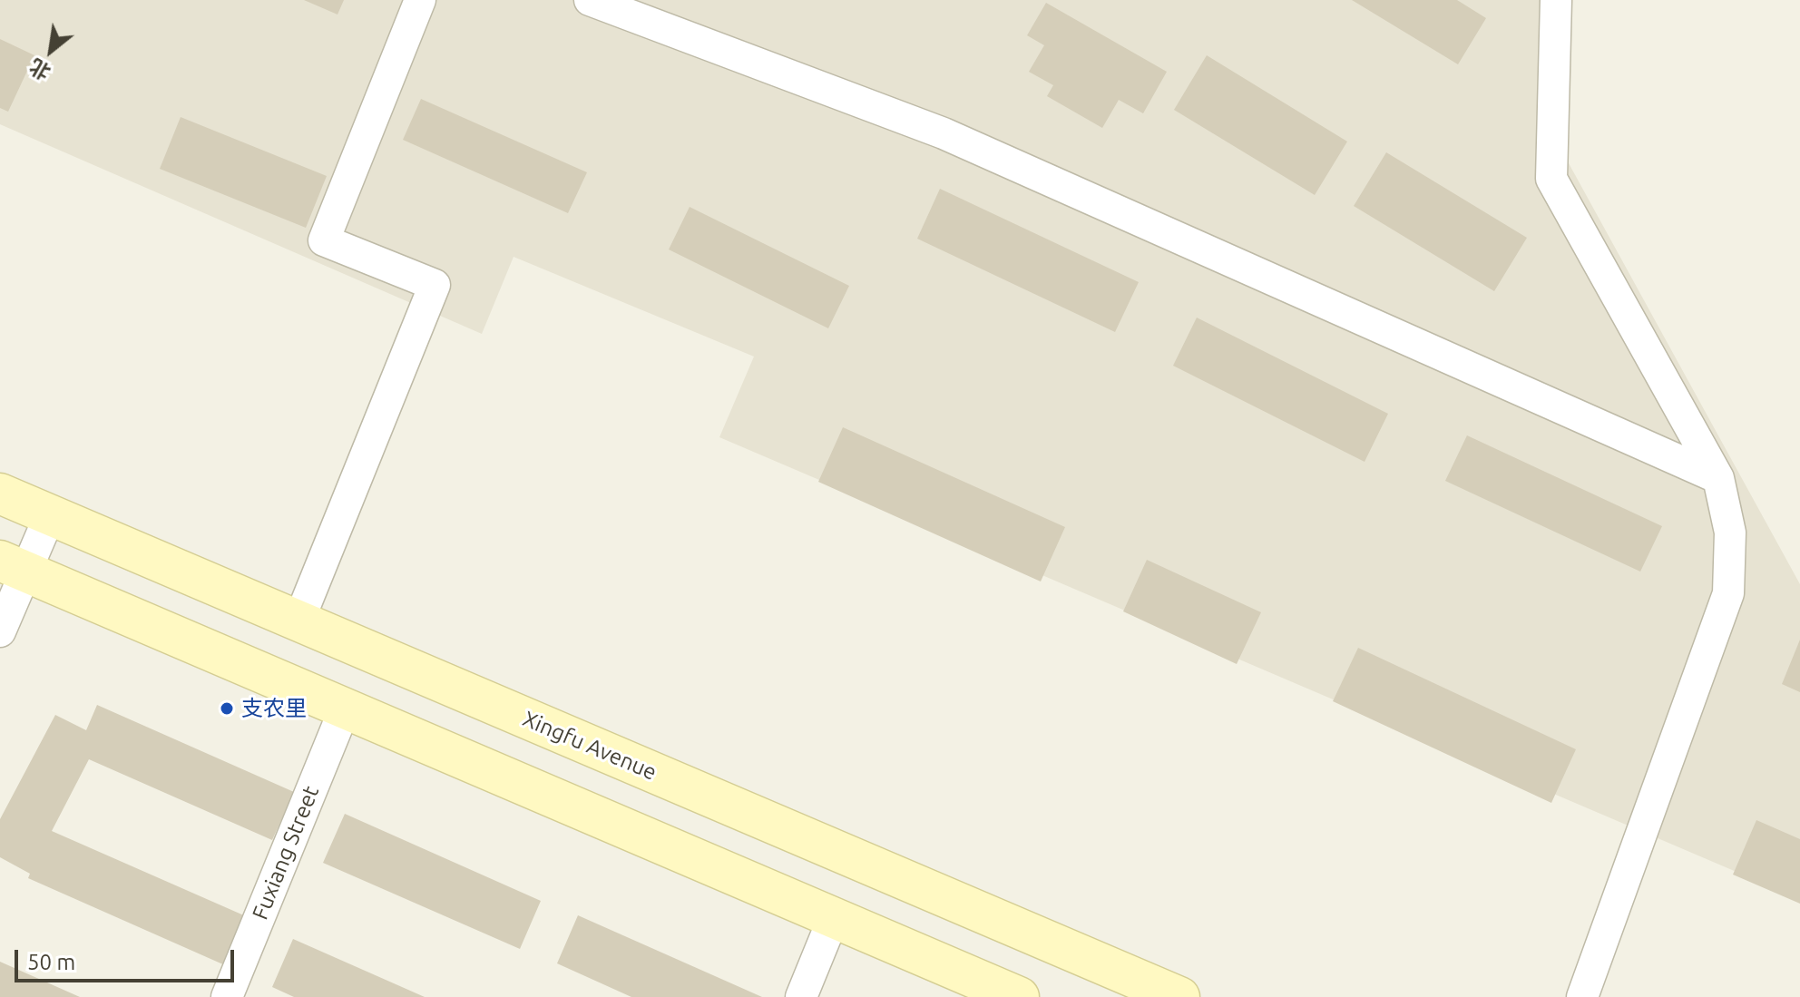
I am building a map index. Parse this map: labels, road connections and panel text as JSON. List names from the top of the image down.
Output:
{
  "streets": {
    "main road": ["Xingfu Avenue"],
    "street": ["Fuxiang Street"]
  },
  "places": ["支农里"],
  "scale_bar": "50 m",
  "north": "bottom left"
}
